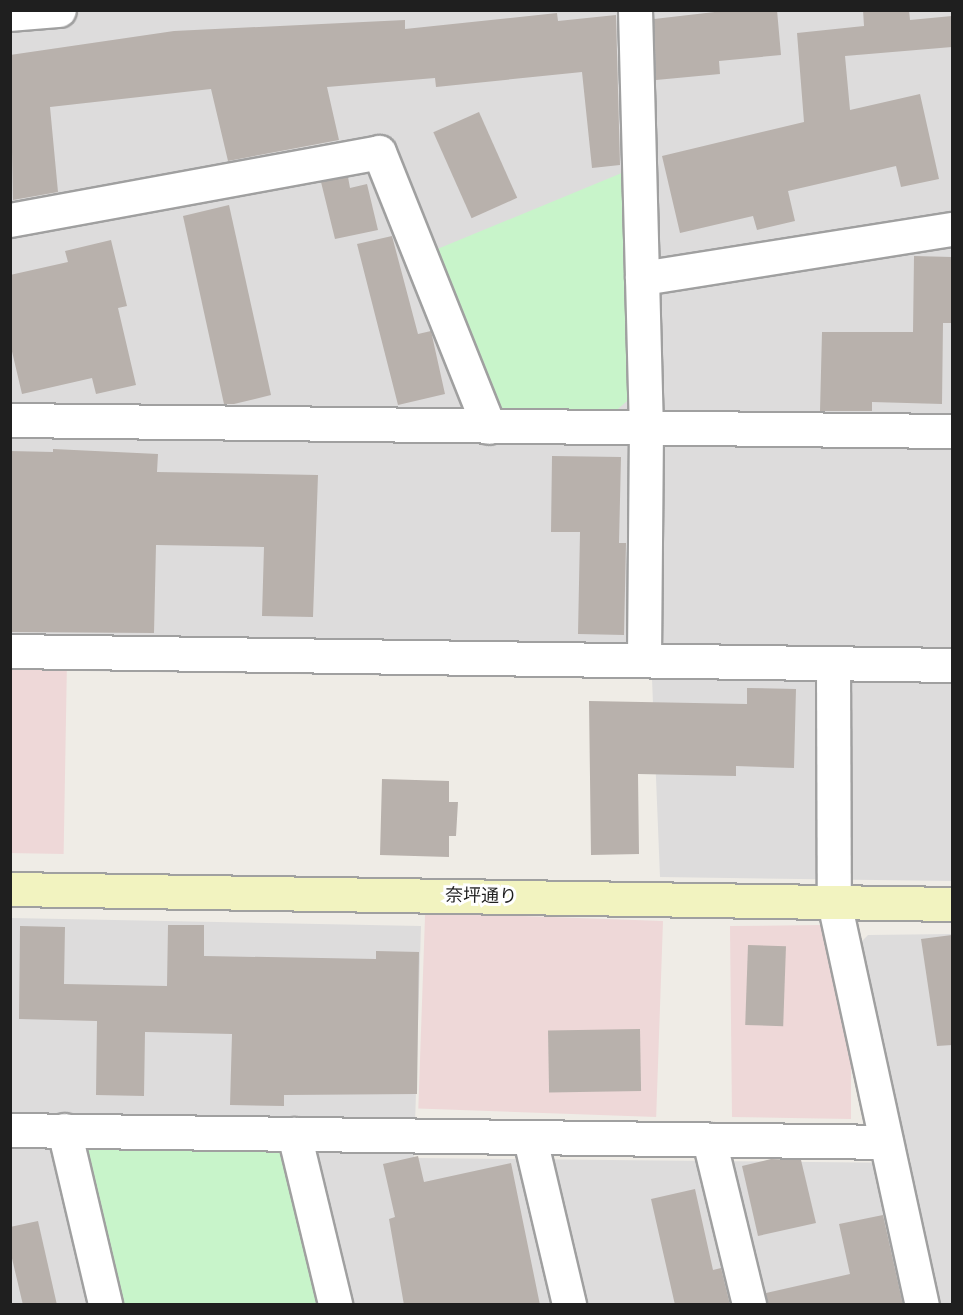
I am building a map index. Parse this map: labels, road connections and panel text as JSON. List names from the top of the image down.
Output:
{
  "streets": {
    "street": ["奈坪通り"]
  }
}
